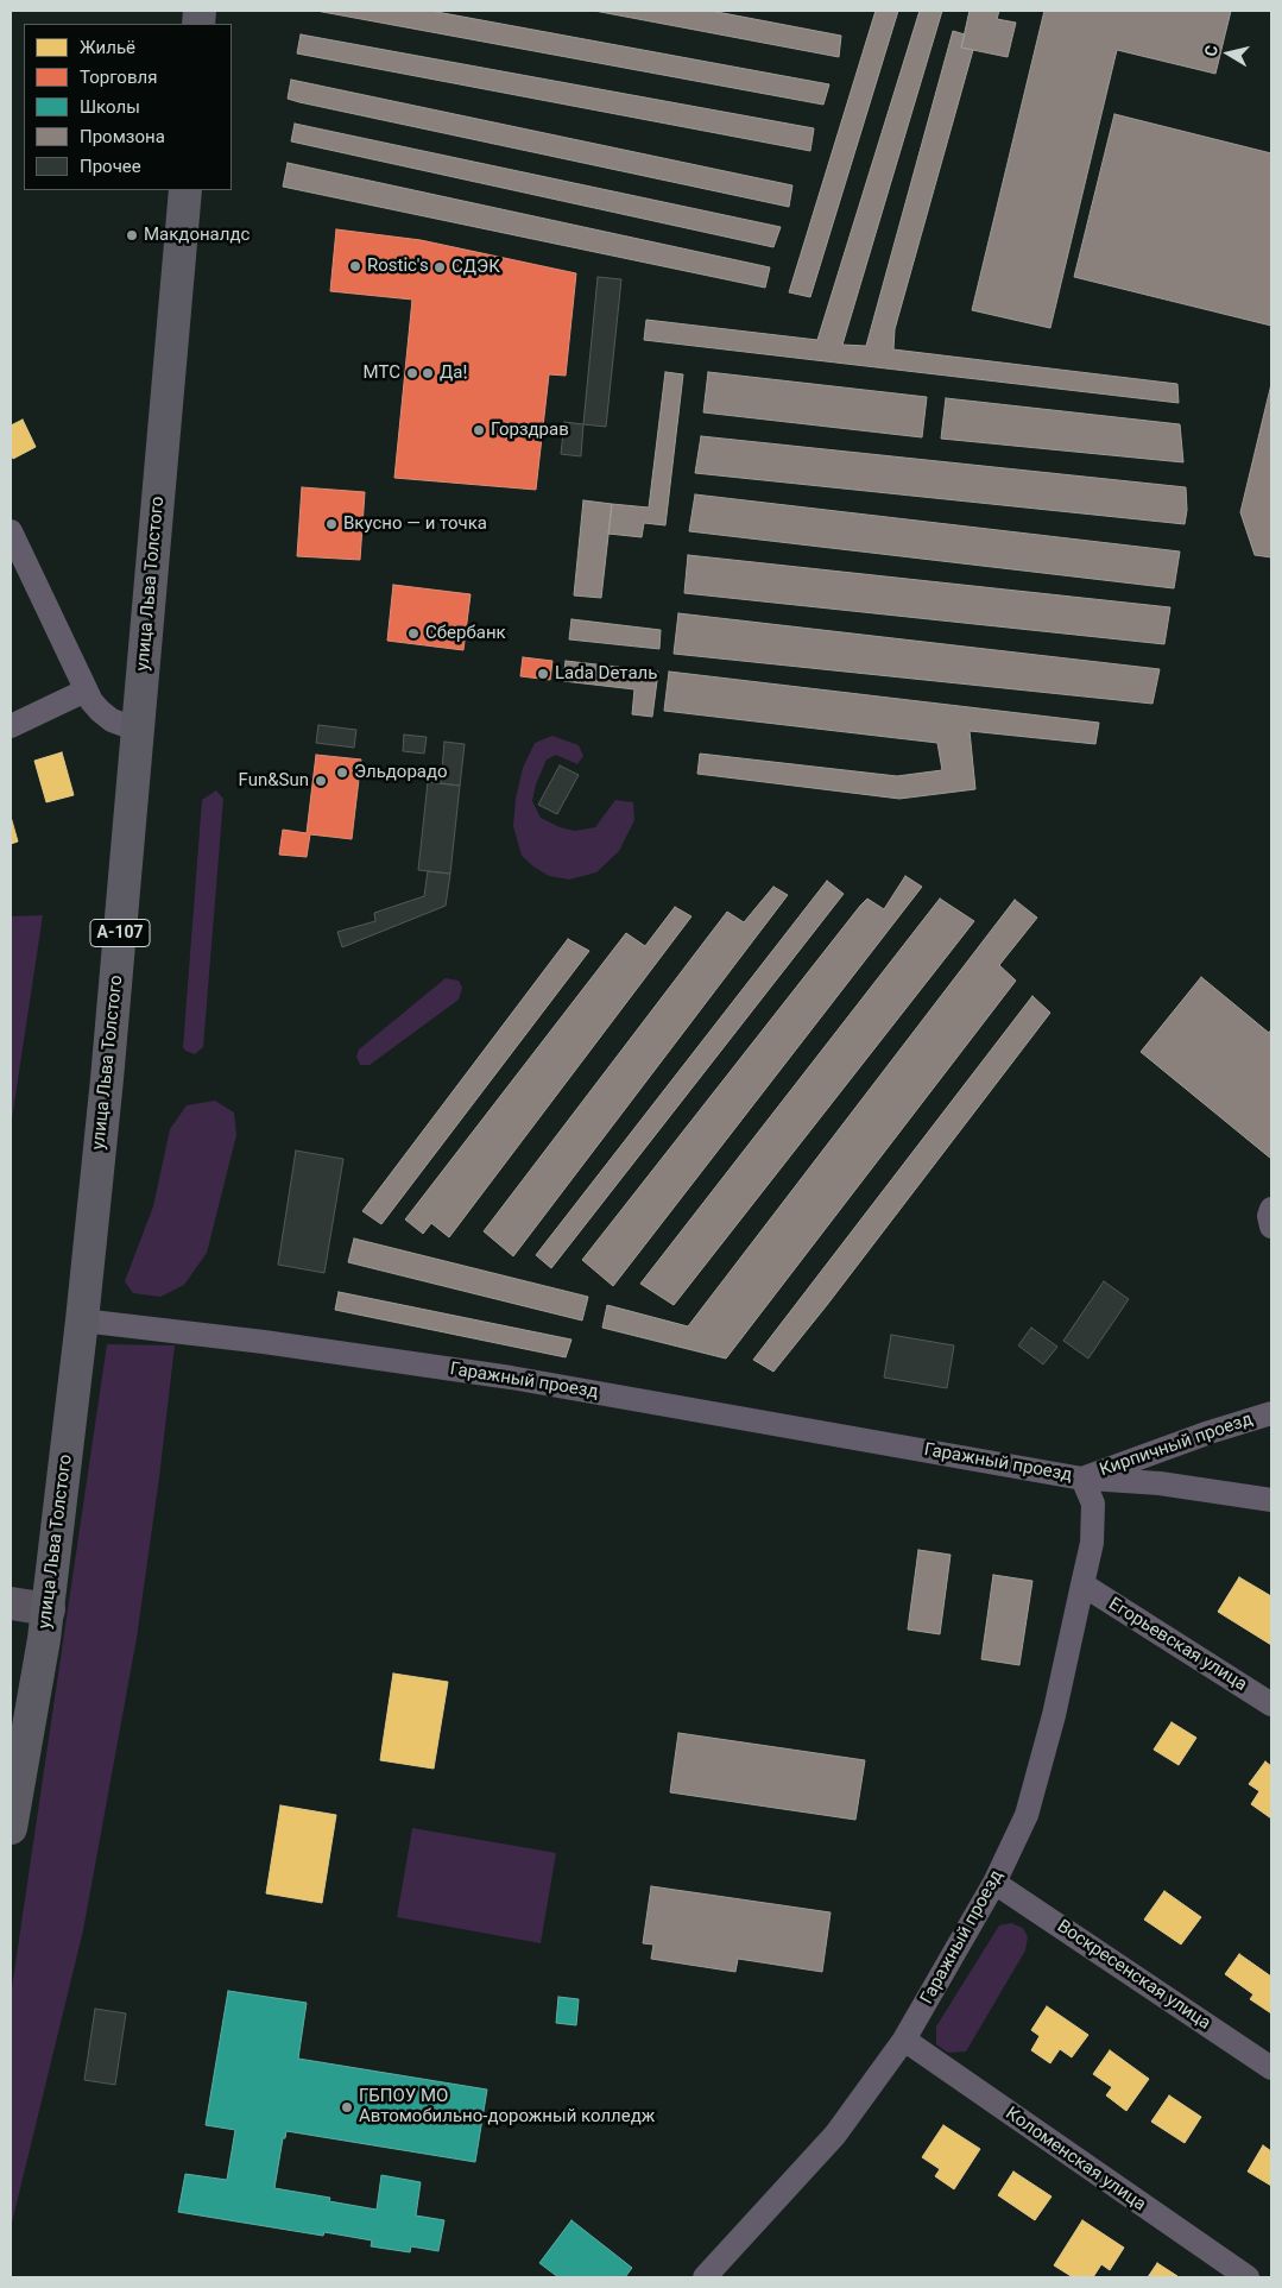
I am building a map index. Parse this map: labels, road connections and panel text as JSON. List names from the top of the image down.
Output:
{
  "streets": {
    "highway": ["улица Льва Толстого", "А-107"],
    "street": [
      "Гаражный проезд",
      "Кирпичный проезд",
      "Егорьевская улица",
      "Воскресенская улица",
      "Коломенская улица"
    ]
  },
  "crossings": [
    ["улица Льва Толстого", "Гаражный проезд"],
    ["Гаражный проезд", "Кирпичный проезд"],
    ["Гаражный проезд", "Егорьевская улица"],
    ["Гаражный проезд", "Воскресенская улица"],
    ["Гаражный проезд", "Коломенская улица"]
  ],
  "places": [
    "Макдоналдс",
    "Rostic's",
    "СДЭК",
    "МТС",
    "Да!",
    "Горздрав",
    "Вкусно — и точка",
    "Сбербанк",
    "Lada Dеталь",
    "Эльдорадо",
    "Fun&Sun",
    "ГБПОУ МО Автомобильно-дорожный колледж"
  ],
  "legend": [
    "Жильё",
    "Торговля",
    "Школы",
    "Промзона",
    "Прочее"
  ],
  "north": "left"
}
